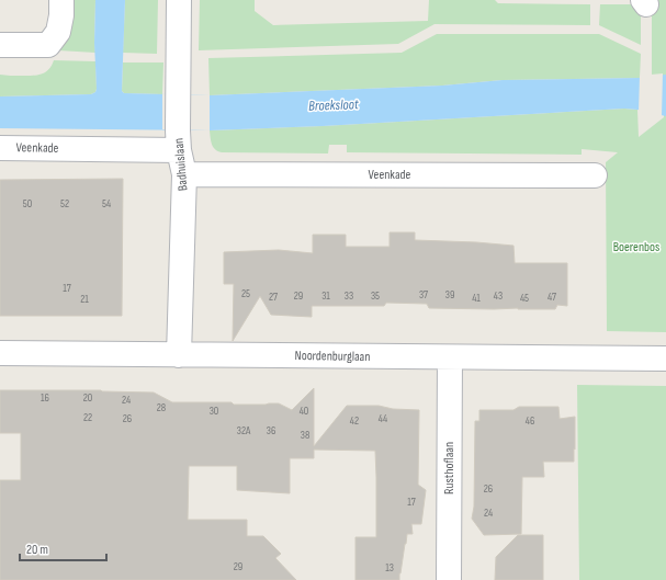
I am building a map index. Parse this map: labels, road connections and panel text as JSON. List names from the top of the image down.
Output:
{
  "streets": {
    "street": [
      "Veenkade",
      "Badhuislaan",
      "Noordenburglaan",
      "Rusthoflaan"
    ]
  },
  "crossings": [
    ["Veenkade", "Badhuislaan"],
    ["Badhuislaan", "Noordenburglaan"],
    ["Noordenburglaan", "Rusthoflaan"]
  ],
  "water": ["Broeksloot"],
  "parks": ["Boerenbos"],
  "house_numbers": [
    "50",
    "52",
    "54",
    "17",
    "25",
    "37",
    "39",
    "29",
    "31",
    "33",
    "35",
    "43",
    "27",
    "47",
    "41",
    "45",
    "21",
    "16",
    "20",
    "24",
    "28",
    "30",
    "40",
    "22",
    "26",
    "44",
    "42",
    "46",
    "32A",
    "36",
    "38",
    "26",
    "17",
    "24",
    "29",
    "13"
  ],
  "scale_bar": "20 m"
}
